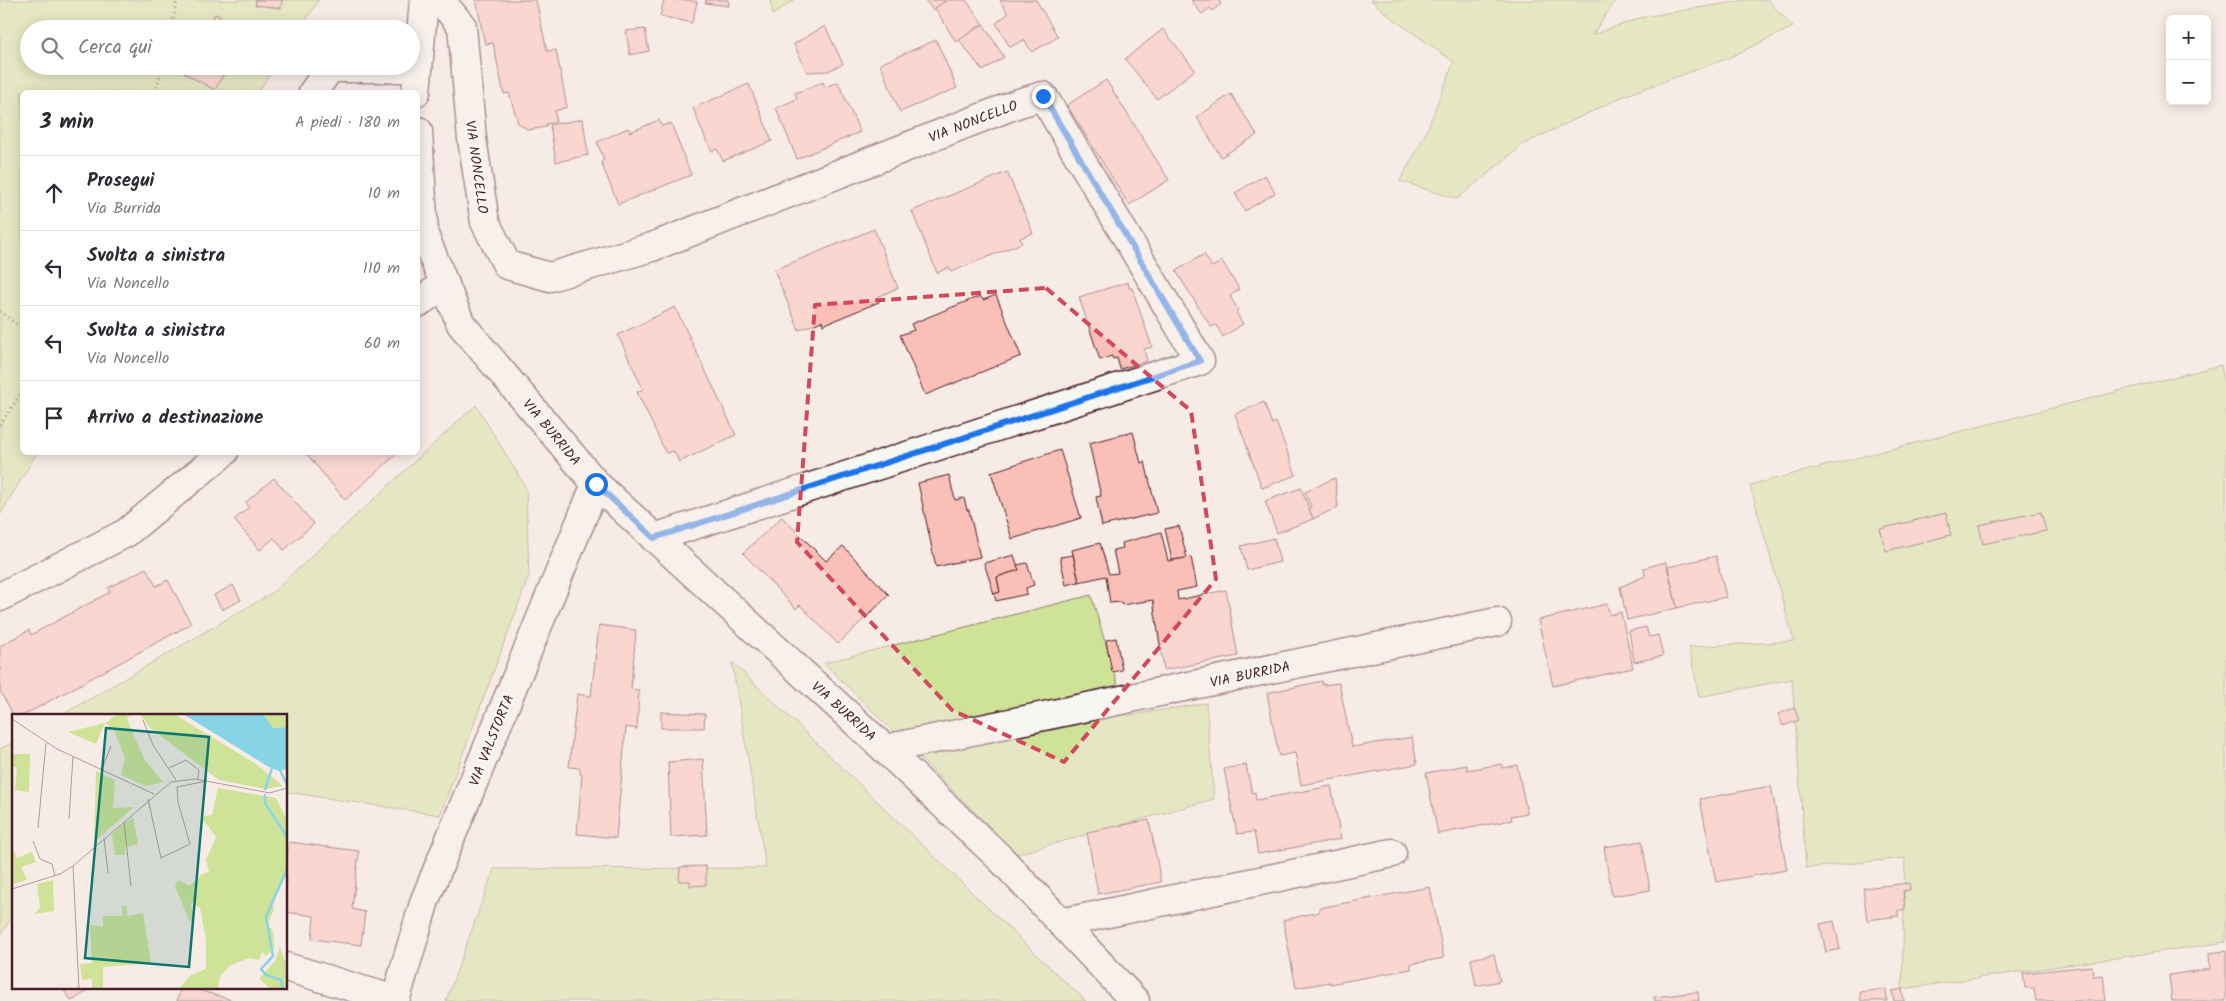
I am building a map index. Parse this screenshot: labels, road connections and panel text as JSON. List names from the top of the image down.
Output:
{
  "streets": {
    "street": ["VIA NONCELLO", "VIA BURRIDA", "VIA VALSTORTA"]
  },
  "crossings": [
    ["VIA NONCELLO", "VIA BURRIDA"],
    ["VIA BURRIDA", "VIA VALSTORTA"]
  ],
  "page": {
    "map_buttons": ["+", "−"],
    "search": "Cerca qui",
    "heading": ["3 min", "A piedi · 180 m"],
    "list": [
      ["Prosegui", "Via Burrida", "10 m"],
      ["Svolta a sinistra", "Via Noncello", "110 m"],
      ["Svolta a sinistra", "Via Noncello", "60 m"],
      "Arrivo a destinazione"
    ]
  }
}
